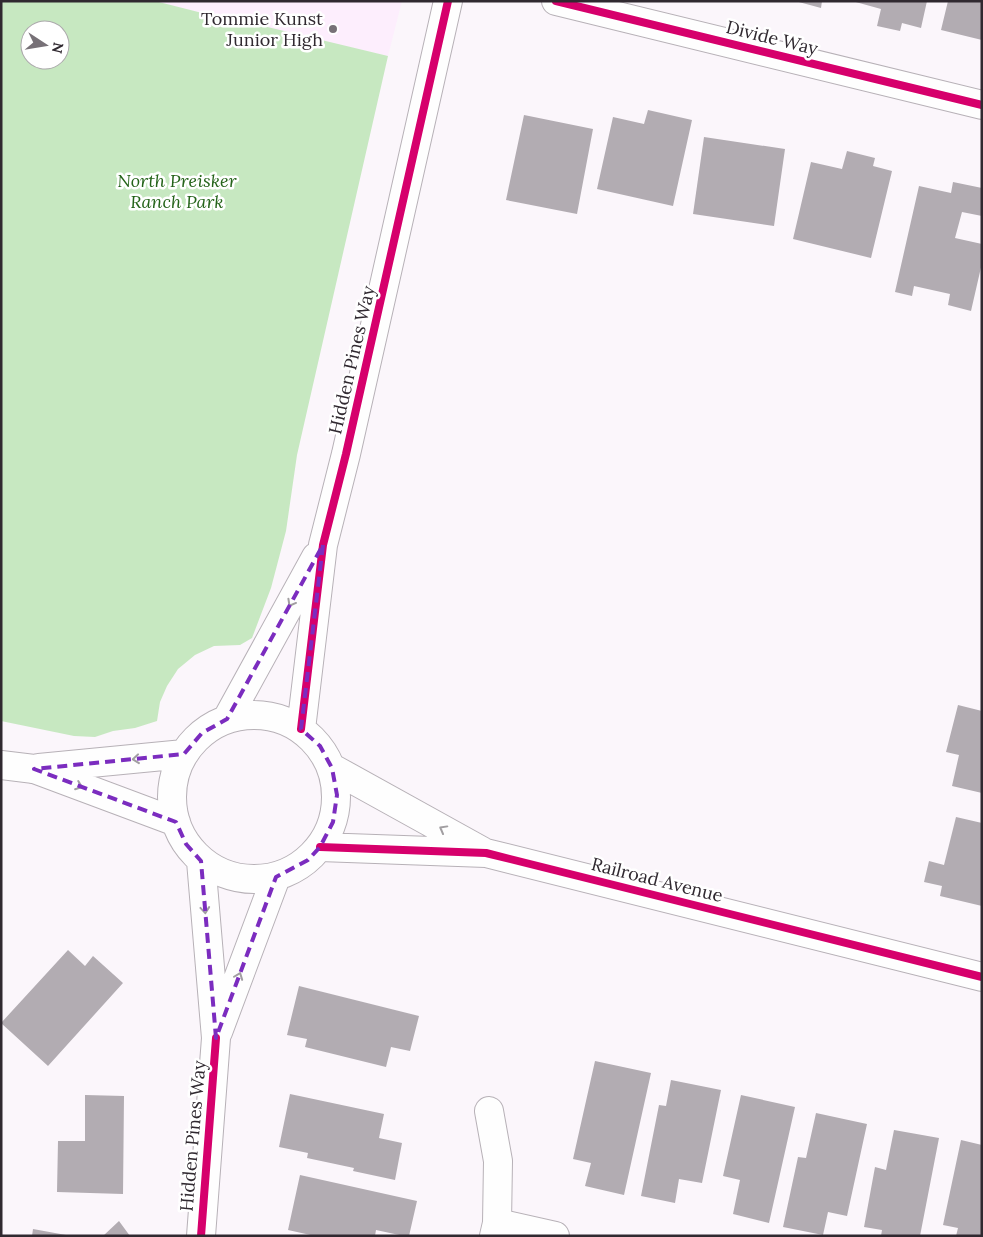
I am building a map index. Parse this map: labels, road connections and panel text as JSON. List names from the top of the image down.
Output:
{
  "streets": {
    "street": ["Divide Way", "Hidden Pines Way", "Railroad Avenue"]
  },
  "crossings": [
    ["Hidden Pines Way", "Railroad Avenue"]
  ],
  "parks": ["North Preisker Ranch Park"],
  "places": ["Tommie Kunst Junior High"],
  "north": "right"
}
